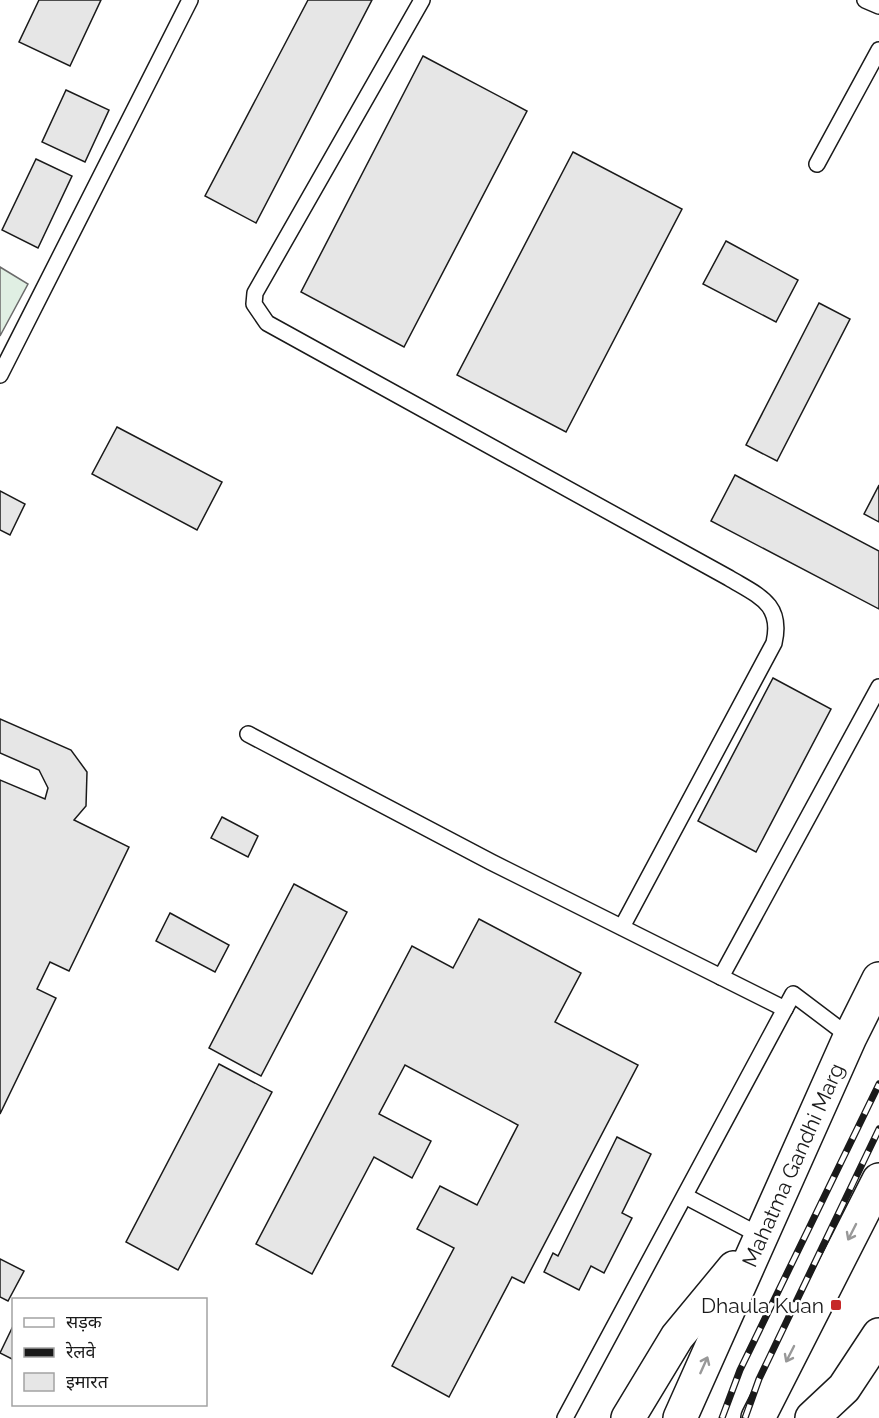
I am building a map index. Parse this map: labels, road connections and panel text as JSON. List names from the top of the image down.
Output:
{
  "streets": {
    "main road": ["Mahatma Gandhi Marg"]
  },
  "places": {
    "transit": ["Dhaula Kuan"]
  },
  "legend": ["सड़क", "रेलवे", "इमारत"]
}
